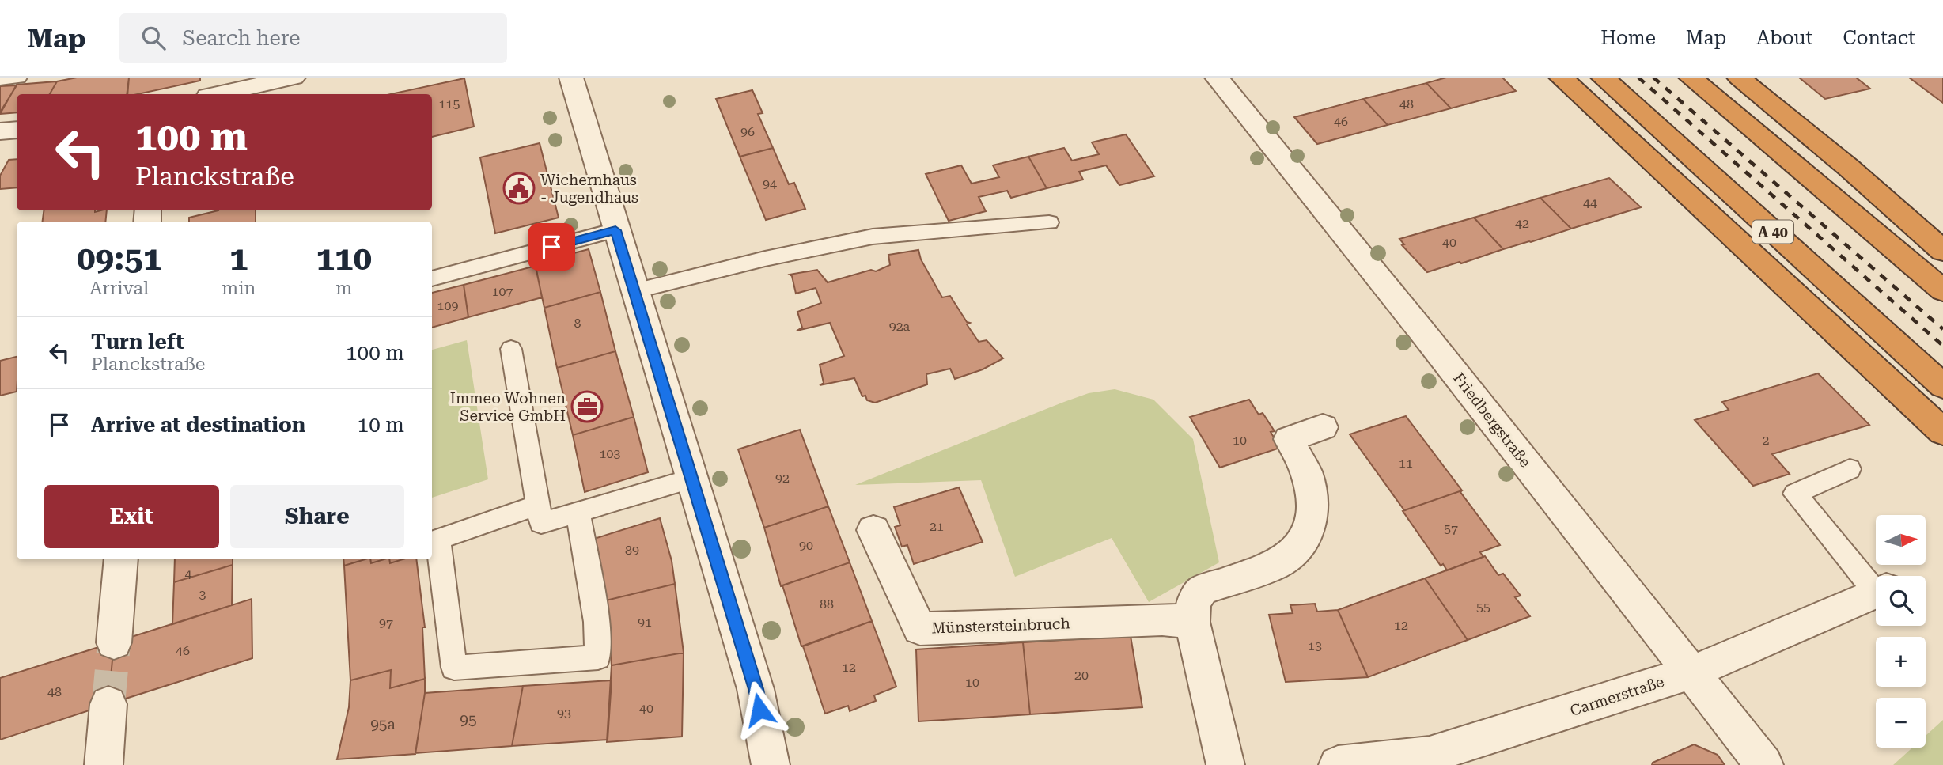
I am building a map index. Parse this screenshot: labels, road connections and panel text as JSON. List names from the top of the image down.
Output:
{
  "streets": {
    "highway": ["A 40"],
    "street": ["Friedbergstraße", "Münstersteinbruch", "Carmerstraße"]
  },
  "crossings": [
    ["Friedbergstraße", "Carmerstraße"]
  ],
  "places": {
    "public building": ["Wichernhaus - Jugendhaus"],
    "office": ["Immeo Wohnen Service GmbH"]
  },
  "house_numbers": [
    "115",
    "48",
    "46",
    "96",
    "94",
    "44",
    "42",
    "40",
    "107",
    "109",
    "8",
    "92a",
    "10",
    "2",
    "103",
    "11",
    "92",
    "21",
    "57",
    "90",
    "89",
    "4",
    "3",
    "88",
    "55",
    "91",
    "97",
    "12",
    "13",
    "46",
    "12",
    "20",
    "10",
    "48",
    "40",
    "93",
    "95",
    "95a"
  ],
  "north": "right",
  "page": {
    "header": "Map",
    "search": "Search here",
    "nav": [
      "Home",
      "Map",
      "About",
      "Contact"
    ],
    "turn": ["100 m", "Planckstraße"],
    "eta": [
      "09:51",
      "Arrival",
      "1",
      "min",
      "110",
      "m"
    ],
    "list": [
      {
        "name": "Turn left",
        "note": "Planckstraße",
        "value": "100 m"
      },
      {
        "name": "Arrive at destination",
        "value": "10 m"
      }
    ],
    "buttons": ["Exit", "Share"],
    "map_buttons": ["+", "−"]
  }
}
